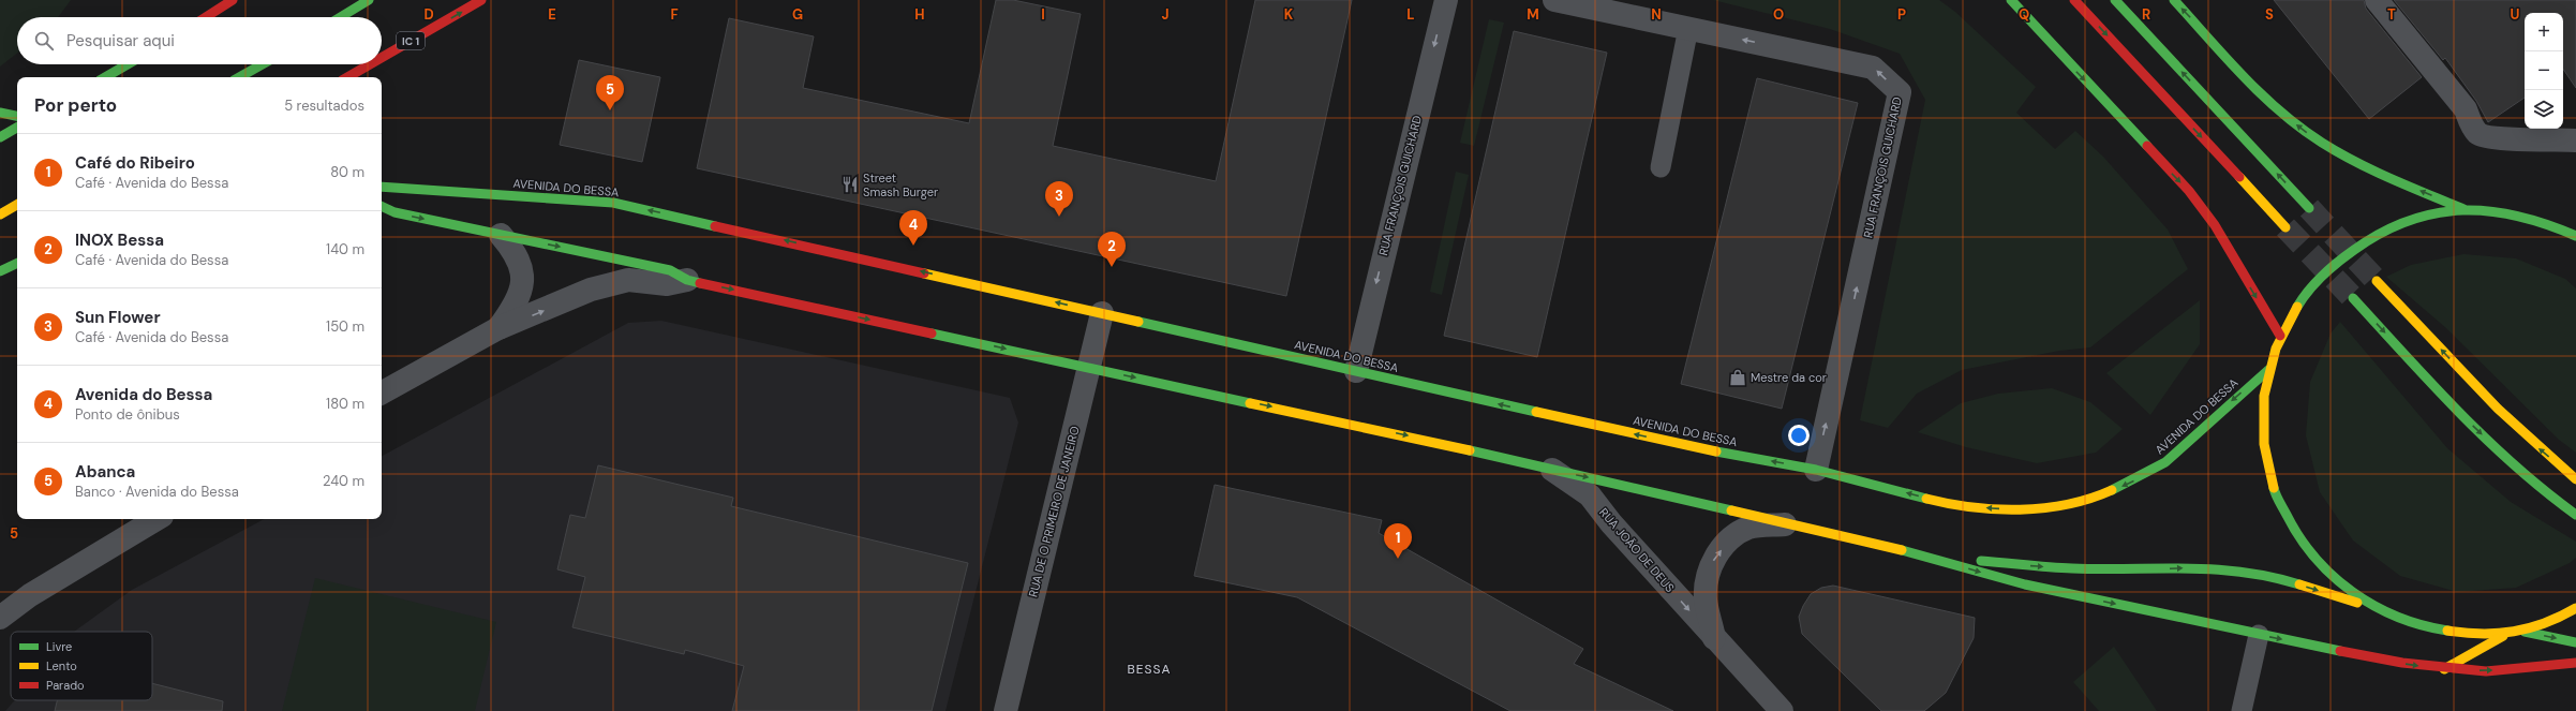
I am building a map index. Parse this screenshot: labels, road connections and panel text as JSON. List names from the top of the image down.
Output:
{
  "streets": {
    "main road": ["IC 1", "AVENIDA DO BESSA"],
    "street": ["RUA FRANÇOIS GUICHARD", "RUA DE O PRIMEIRO DE JANEIRO", "RUA JOÃO DE DEUS"]
  },
  "crossings": [
    ["RUA FRANÇOIS GUICHARD", "AVENIDA DO BESSA"],
    ["AVENIDA DO BESSA", "RUA DE O PRIMEIRO DE JANEIRO"]
  ],
  "one_way": ["RUA JOÃO DE DEUS"],
  "districts": ["BESSA"],
  "places": {
    "restaurant": ["Street Smash Burger"],
    "shop": ["Mestre da cor"]
  },
  "legend": ["Livre", "Lento", "Parado"],
  "page": {
    "map_buttons": ["+", "−"],
    "search": "Pesquisar aqui",
    "pins": [
      "5",
      "3",
      "4",
      "2",
      "1"
    ],
    "heading": ["Por perto", "5 resultados"],
    "list": [
      {
        "mark": "1",
        "name": "Café do Ribeiro",
        "note": "Café · Avenida do Bessa",
        "value": "80 m"
      },
      {
        "mark": "2",
        "name": "INOX Bessa",
        "note": "Café · Avenida do Bessa",
        "value": "140 m"
      },
      {
        "mark": "3",
        "name": "Sun Flower",
        "note": "Café · Avenida do Bessa",
        "value": "150 m"
      },
      {
        "mark": "4",
        "name": "Avenida do Bessa",
        "note": "Ponto de ônibus",
        "value": "180 m"
      },
      {
        "mark": "5",
        "name": "Abanca",
        "note": "Banco · Avenida do Bessa",
        "value": "240 m"
      }
    ]
  },
  "grid": {
    "columns": [
      "D",
      "E",
      "F",
      "G",
      "H",
      "I",
      "J",
      "K",
      "L",
      "M",
      "N",
      "O",
      "P",
      "Q",
      "R",
      "S",
      "T",
      "U"
    ],
    "rows": ["5"]
  }
}
